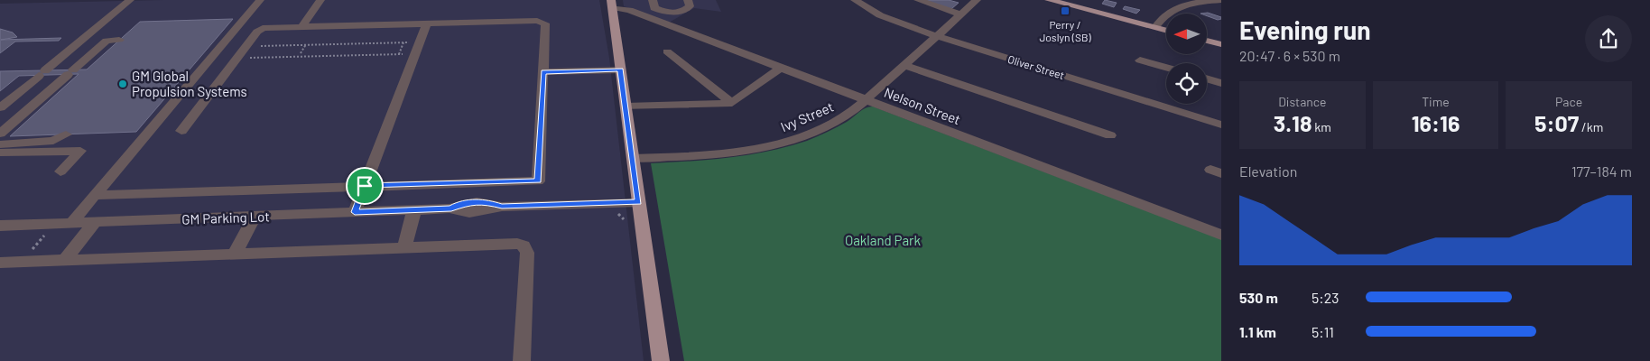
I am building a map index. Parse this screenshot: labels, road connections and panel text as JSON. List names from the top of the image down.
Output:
{
  "streets": {
    "street": [
      "Oliver Street",
      "Nelson Street",
      "Ivy Street",
      "GM Parking Lot"
    ]
  },
  "crossings": [
    ["Oliver Street", "Ivy Street"],
    ["Nelson Street", "Ivy Street"]
  ],
  "parks": ["Oakland Park"],
  "places": {
    "transit": ["Perry / Joslyn (SB)"],
    "other": ["GM Global Propulsion Systems"]
  },
  "north": "left",
  "page": {
    "heading": ["Evening run", "20:47 · 6 × 530 m"],
    "stats": [
      ["Distance", "3.18 km"],
      ["Time", "16:16"],
      ["Pace", "5:07 /km"]
    ],
    "chart": ["Elevation", "177–184 m"],
    "list": [
      {
        "name": "530 m",
        "note": "5:23"
      },
      {
        "name": "1.1 km",
        "note": "5:11"
      }
    ]
  }
}
